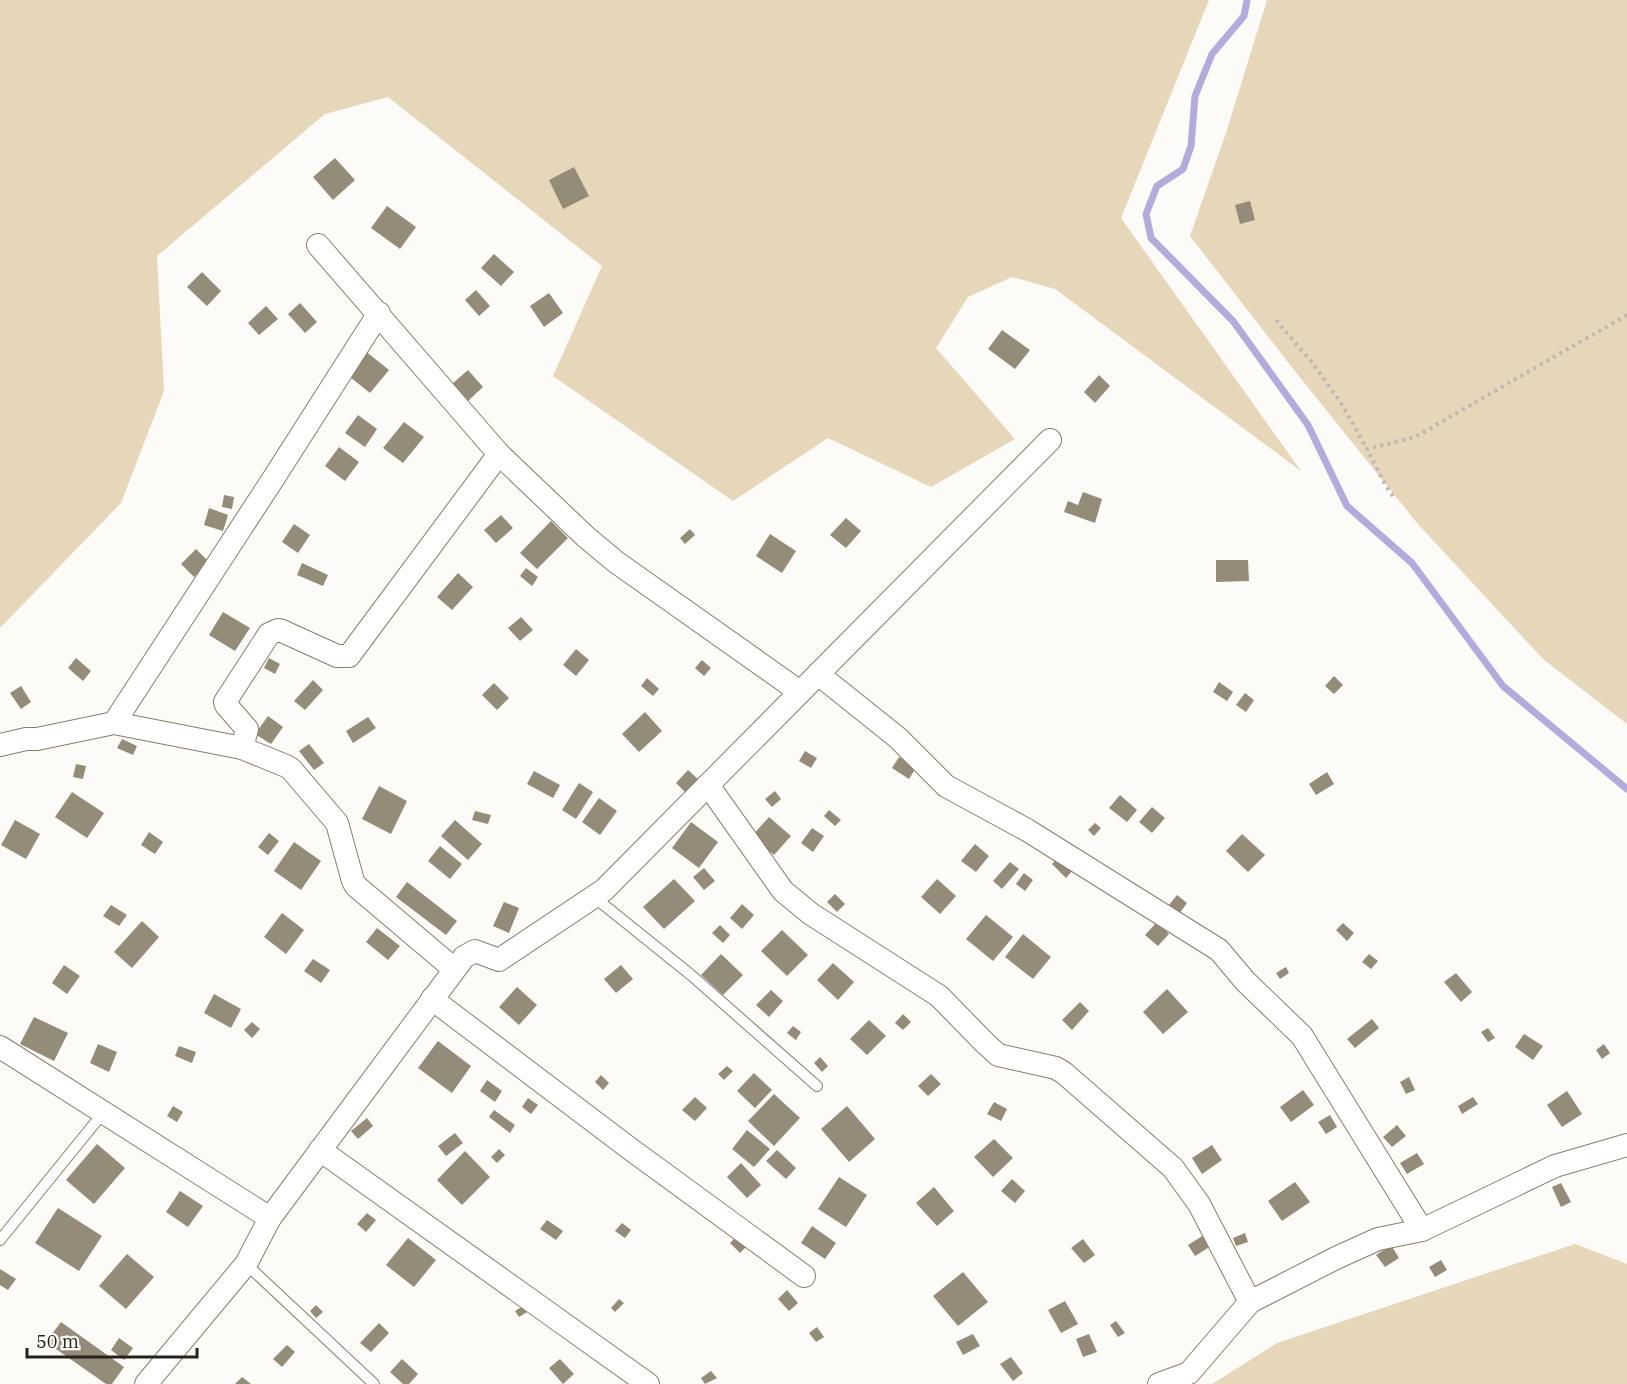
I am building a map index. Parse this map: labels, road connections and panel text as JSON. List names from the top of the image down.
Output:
{
  "scale_bar": "50 m"
}
